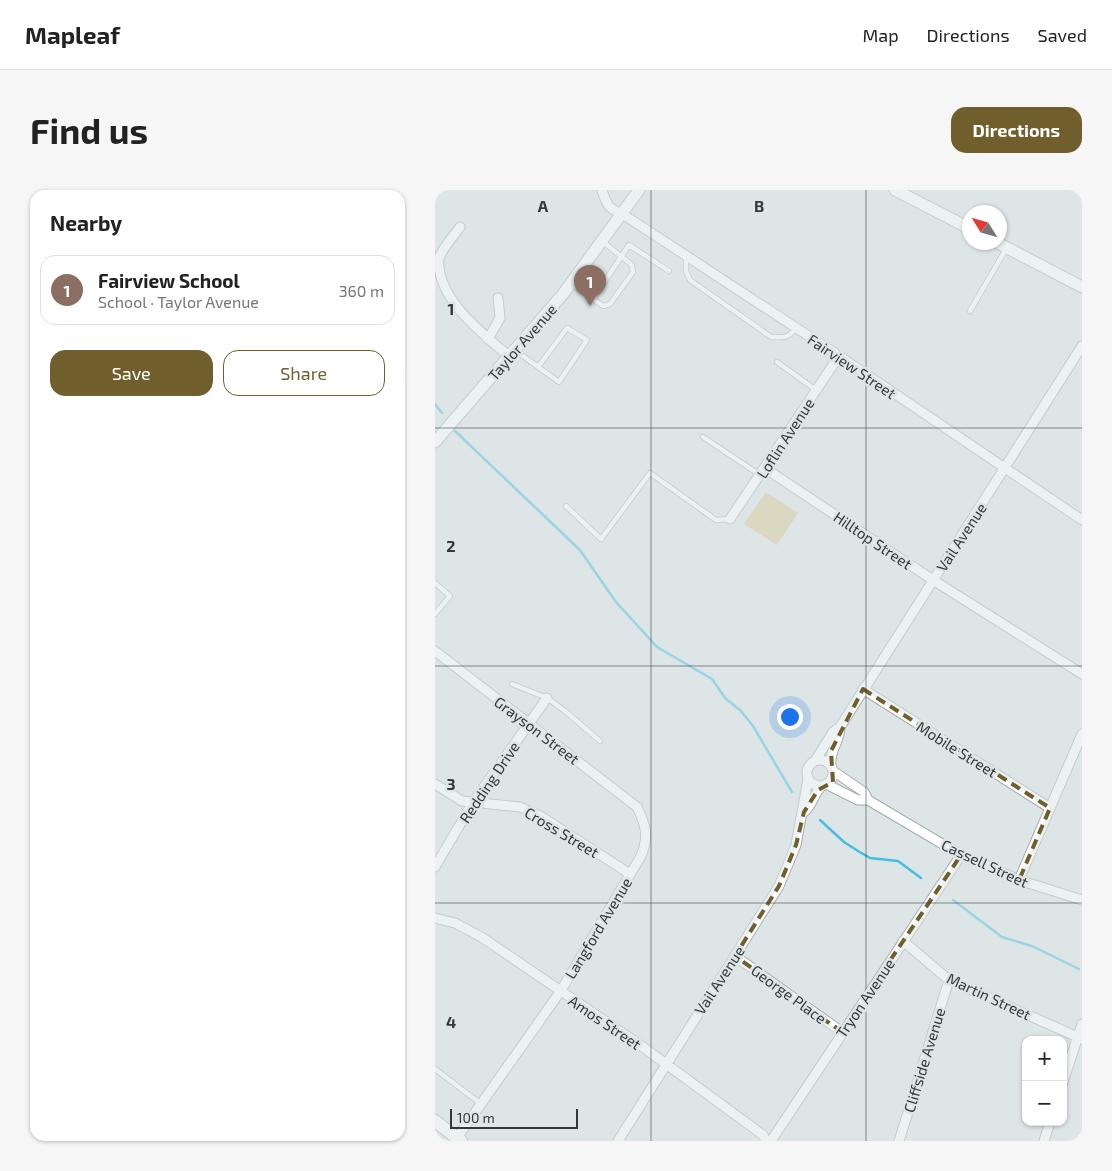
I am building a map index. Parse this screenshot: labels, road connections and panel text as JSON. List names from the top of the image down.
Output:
{
  "streets": {
    "street": [
      "Taylor Avenue",
      "Fairview Street",
      "Loflin Avenue",
      "Vail Avenue",
      "Hilltop Street",
      "Grayson Street",
      "Mobile Street",
      "Redding Drive",
      "Cross Street",
      "Cassell Street",
      "Langford Avenue",
      "George Place",
      "Martin Street",
      "Tryon Avenue",
      "Amos Street",
      "Cliffside Avenue"
    ]
  },
  "crossings": [
    ["Taylor Avenue", "Fairview Street"],
    ["Fairview Street", "Loflin Avenue"],
    ["Fairview Street", "Vail Avenue"],
    ["Loflin Avenue", "Hilltop Street"],
    ["Vail Avenue", "Hilltop Street"],
    ["Vail Avenue", "Mobile Street"],
    ["Vail Avenue", "Cassell Street"],
    ["Vail Avenue", "George Place"],
    ["Vail Avenue", "Amos Street"],
    ["Grayson Street", "Redding Drive"],
    ["Grayson Street", "Langford Avenue"],
    ["Redding Drive", "Cross Street"],
    ["Cross Street", "Langford Avenue"],
    ["Cassell Street", "Tryon Avenue"],
    ["Langford Avenue", "Amos Street"],
    ["George Place", "Tryon Avenue"],
    ["Martin Street", "Tryon Avenue"],
    ["Martin Street", "Cliffside Avenue"]
  ],
  "scale_bar": "100 m",
  "north": "top left",
  "page": {
    "header": "Mapleaf",
    "nav": ["Map", "Directions", "Saved"],
    "buttons": [
      "Directions",
      ["Save", "Share"]
    ],
    "title": "Find us",
    "heading": "Nearby",
    "list": [
      {
        "mark": "1",
        "name": "Fairview School",
        "note": "School · Taylor Avenue",
        "value": "360 m"
      }
    ],
    "pins": "1",
    "map_buttons": ["+", "−"],
    "scale": "100 m"
  },
  "grid": {
    "columns": ["A", "B"],
    "rows": [
      "1",
      "2",
      "3",
      "4"
    ]
  }
}
